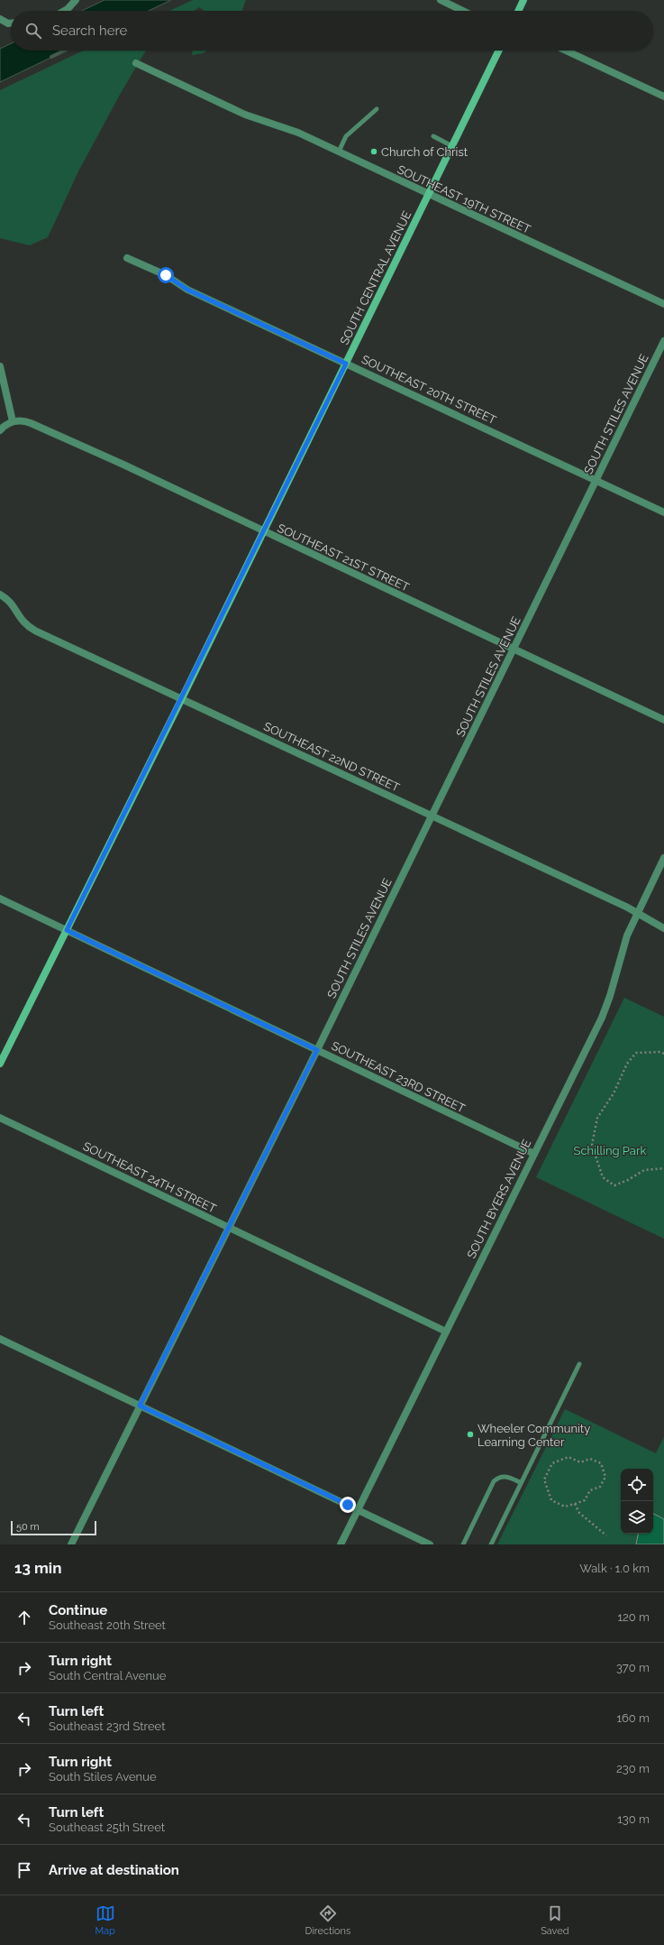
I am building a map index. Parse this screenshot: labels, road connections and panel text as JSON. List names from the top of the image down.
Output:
{
  "streets": {
    "main road": ["SOUTH CENTRAL AVENUE"],
    "street": [
      "SOUTHEAST 19TH STREET",
      "SOUTHEAST 20TH STREET",
      "SOUTH STILES AVENUE",
      "SOUTHEAST 21ST STREET",
      "SOUTHEAST 22ND STREET",
      "SOUTHEAST 23RD STREET",
      "SOUTHEAST 24TH STREET",
      "SOUTH BYERS AVENUE"
    ]
  },
  "crossings": [
    ["SOUTHEAST 19TH STREET", "SOUTH CENTRAL AVENUE"],
    ["SOUTH CENTRAL AVENUE", "SOUTHEAST 20TH STREET"],
    ["SOUTH CENTRAL AVENUE", "SOUTHEAST 21ST STREET"],
    ["SOUTH CENTRAL AVENUE", "SOUTHEAST 22ND STREET"],
    ["SOUTH CENTRAL AVENUE", "SOUTHEAST 23RD STREET"],
    ["SOUTHEAST 20TH STREET", "SOUTH STILES AVENUE"],
    ["SOUTH STILES AVENUE", "SOUTHEAST 21ST STREET"],
    ["SOUTH STILES AVENUE", "SOUTHEAST 22ND STREET"],
    ["SOUTH STILES AVENUE", "SOUTHEAST 23RD STREET"],
    ["SOUTH STILES AVENUE", "SOUTHEAST 24TH STREET"],
    ["SOUTHEAST 22ND STREET", "SOUTH BYERS AVENUE"],
    ["SOUTHEAST 23RD STREET", "SOUTH BYERS AVENUE"],
    ["SOUTHEAST 24TH STREET", "SOUTH BYERS AVENUE"]
  ],
  "parks": ["Schilling Park"],
  "places": ["Church of Christ", "Wheeler Community Learning Center"],
  "scale_bar": "50 m",
  "page": {
    "search": "Search here",
    "scale": "50 m",
    "heading": ["13 min", "Walk · 1.0 km"],
    "list": [
      ["Continue", "Southeast 20th Street", "120 m"],
      ["Turn right", "South Central Avenue", "370 m"],
      ["Turn left", "Southeast 23rd Street", "160 m"],
      ["Turn right", "South Stiles Avenue", "230 m"],
      ["Turn left", "Southeast 25th Street", "130 m"],
      "Arrive at destination"
    ],
    "nav": ["Map", "Directions", "Saved"]
  }
}
